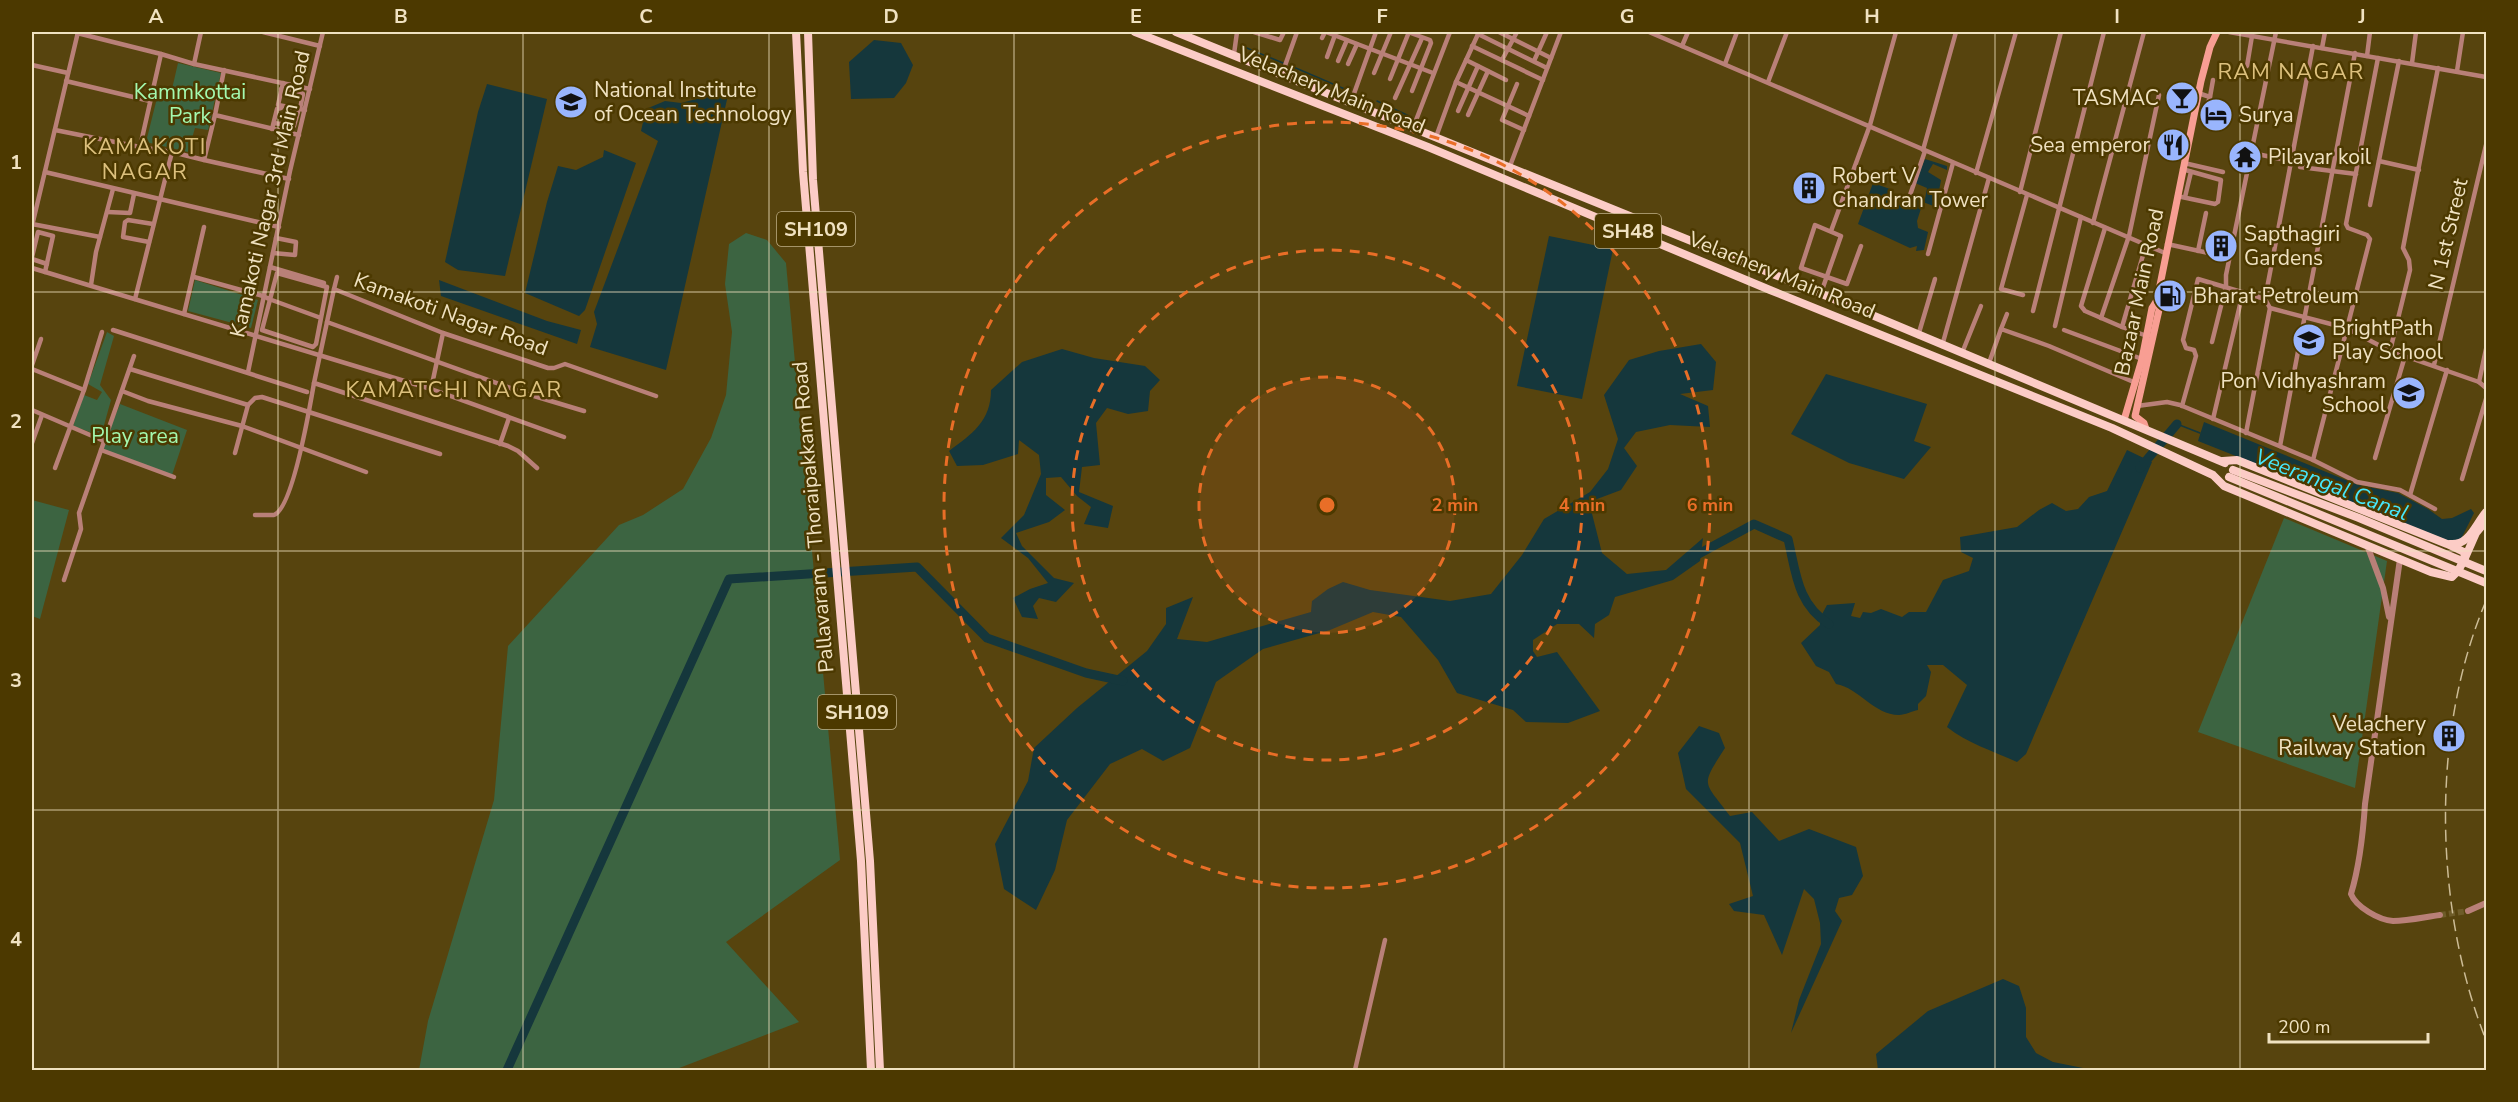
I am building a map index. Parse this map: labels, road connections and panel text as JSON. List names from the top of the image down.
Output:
{
  "streets": {
    "main road": [
      "Velachery Main Road",
      "SH109",
      "SH48",
      "Bazaar Main Road",
      "Pallavaram - Thoraipakkam Road"
    ],
    "street": ["Kamakoti Nagar 3rd Main Road", "N 1st Street", "Kamakoti Nagar Road"]
  },
  "crossings": [
    ["Velachery Main Road", "SH48"],
    ["Velachery Main Road", "Bazaar Main Road"]
  ],
  "districts": ["RAM NAGAR", "KAMAKOTI NAGAR", "KAMATCHI NAGAR"],
  "water": ["Veerangal Canal"],
  "parks": ["Kammkottai Park", "Play area"],
  "places": {
    "bar": ["TASMAC"],
    "school or university": ["National Institute of Ocean Technology", "BrightPath Play School", "Pon Vidhyashram School"],
    "hotel": ["Surya"],
    "restaurant": ["Sea emperor"],
    "temple": ["Pilayar koil"],
    "building": ["Robert V Chandran Tower", "Sapthagiri Gardens", "Velachery Railway Station"],
    "fuel station": ["Bharat Petroleum"]
  },
  "scale_bar": "200 m",
  "grid": {
    "columns": [
      "A",
      "B",
      "C",
      "D",
      "E",
      "F",
      "G",
      "H",
      "I",
      "J"
    ],
    "rows": [
      "1",
      "2",
      "3",
      "4"
    ]
  },
  "rings": ["2 min", "4 min", "6 min"]
}
